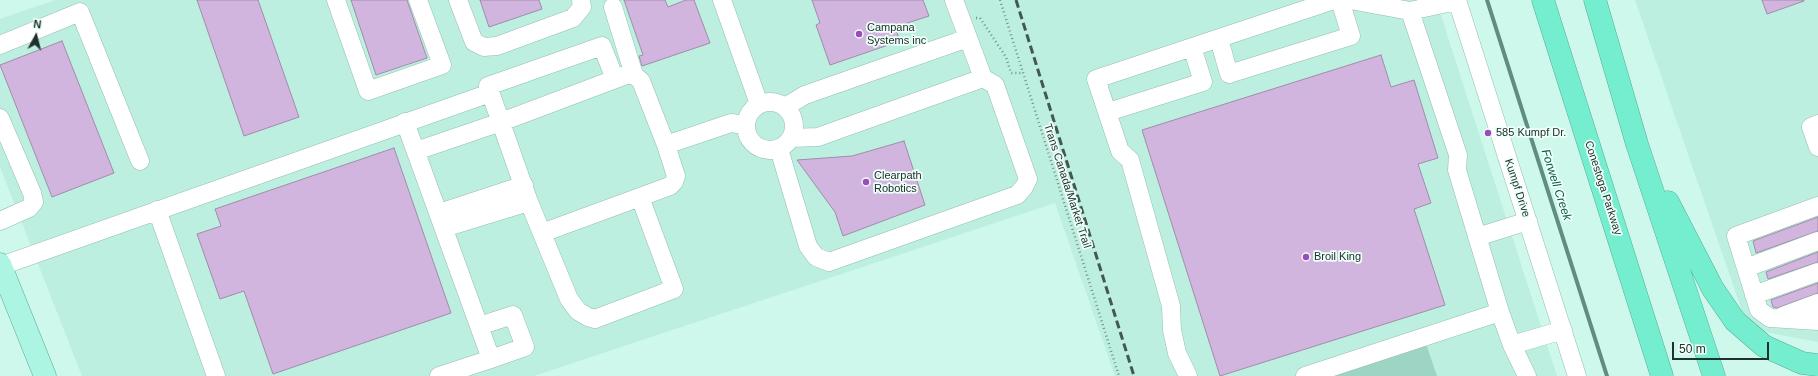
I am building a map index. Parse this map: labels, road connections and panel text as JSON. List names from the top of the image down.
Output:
{
  "streets": {
    "highway": ["Conestoga Parkway"],
    "street": ["Kumpf Drive"],
    "path": ["Trans Canada/Market Trail"]
  },
  "water": ["Forwell Creek"],
  "places": [
    "Campana Systems inc",
    "585 Kumpf Dr.",
    "Clearpath Robotics",
    "Broil King"
  ],
  "scale_bar": "50 m",
  "north": "top"
}
